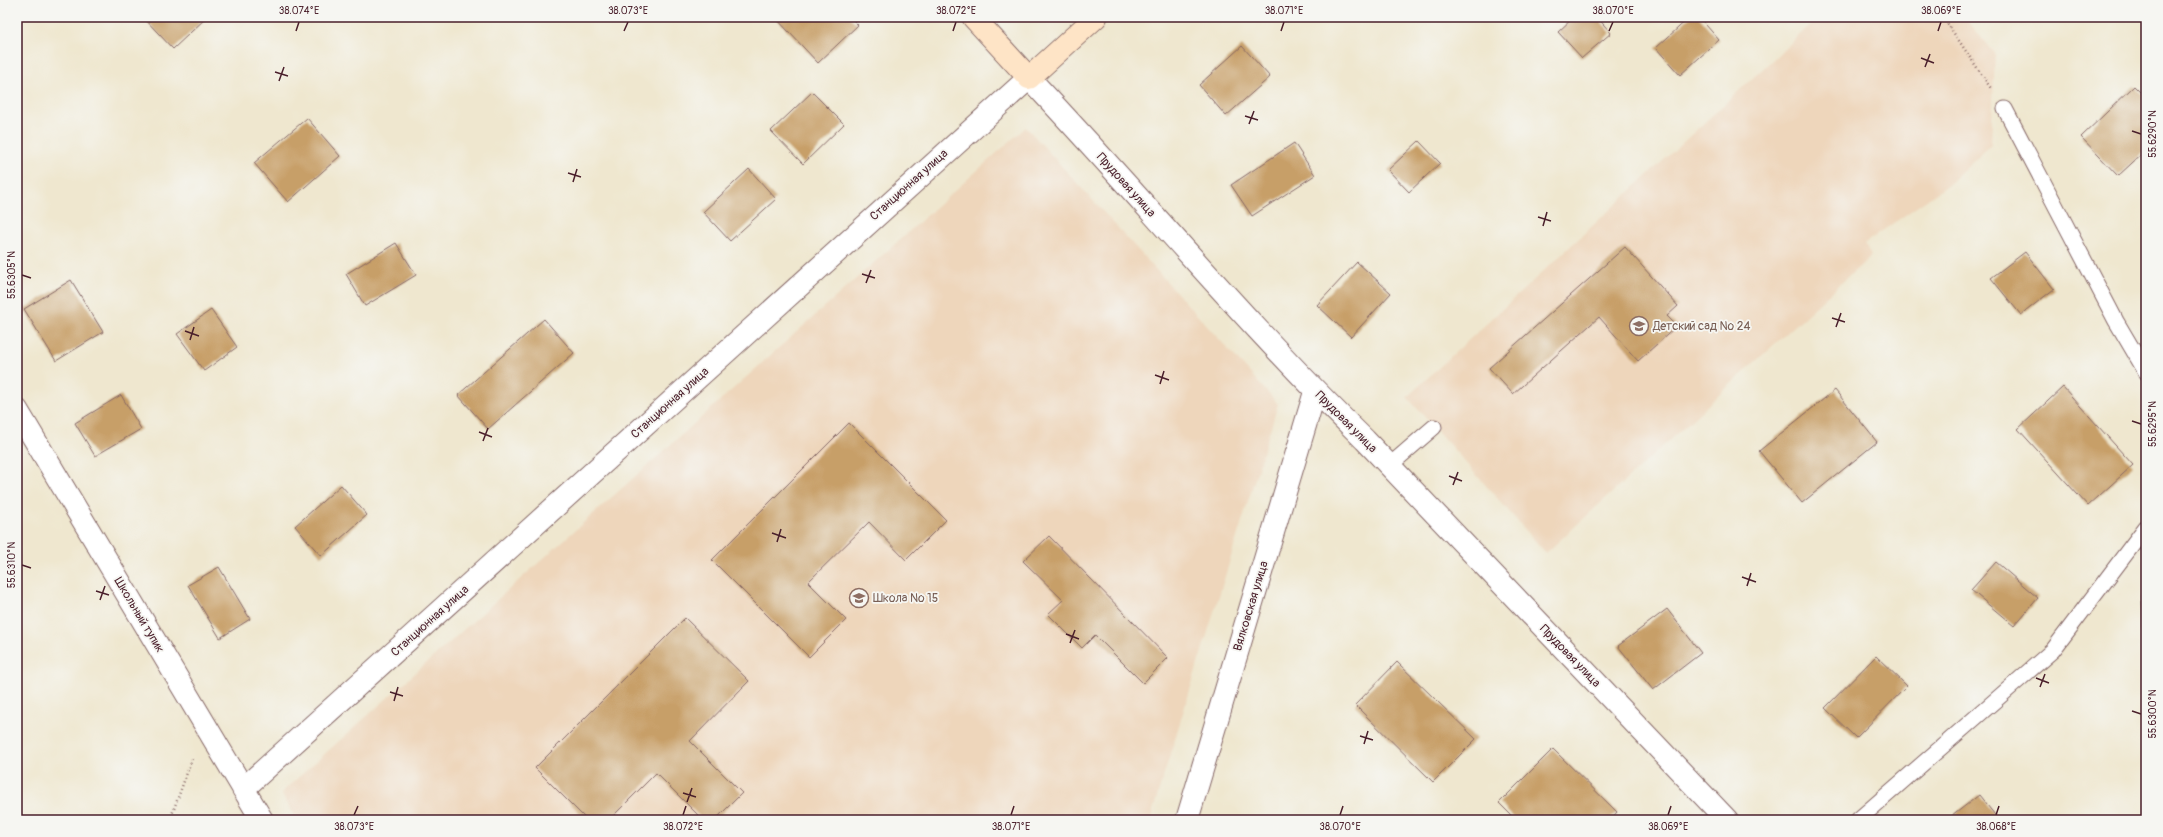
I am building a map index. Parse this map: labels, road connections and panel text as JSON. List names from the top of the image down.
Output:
{
  "streets": {
    "main road": ["Станционная улица", "Прудовая улица"],
    "street": ["Вялковская улица", "Школьный тупик"]
  },
  "crossings": [
    ["Станционная улица", "Прудовая улица"],
    ["Станционная улица", "Школьный тупик"],
    ["Прудовая улица", "Вялковская улица"]
  ],
  "places": {
    "school or university": ["Детский сад № 24", "Школа № 15"]
  },
  "coordinates": [
    "38.074°E",
    "38.073°E",
    "38.072°E",
    "38.071°E",
    "38.070°E",
    "38.069°E",
    "55.6290°N",
    "55.6305°N",
    "55.6295°N",
    "55.6310°N",
    "55.6300°N",
    "38.068°E"
  ]
}
